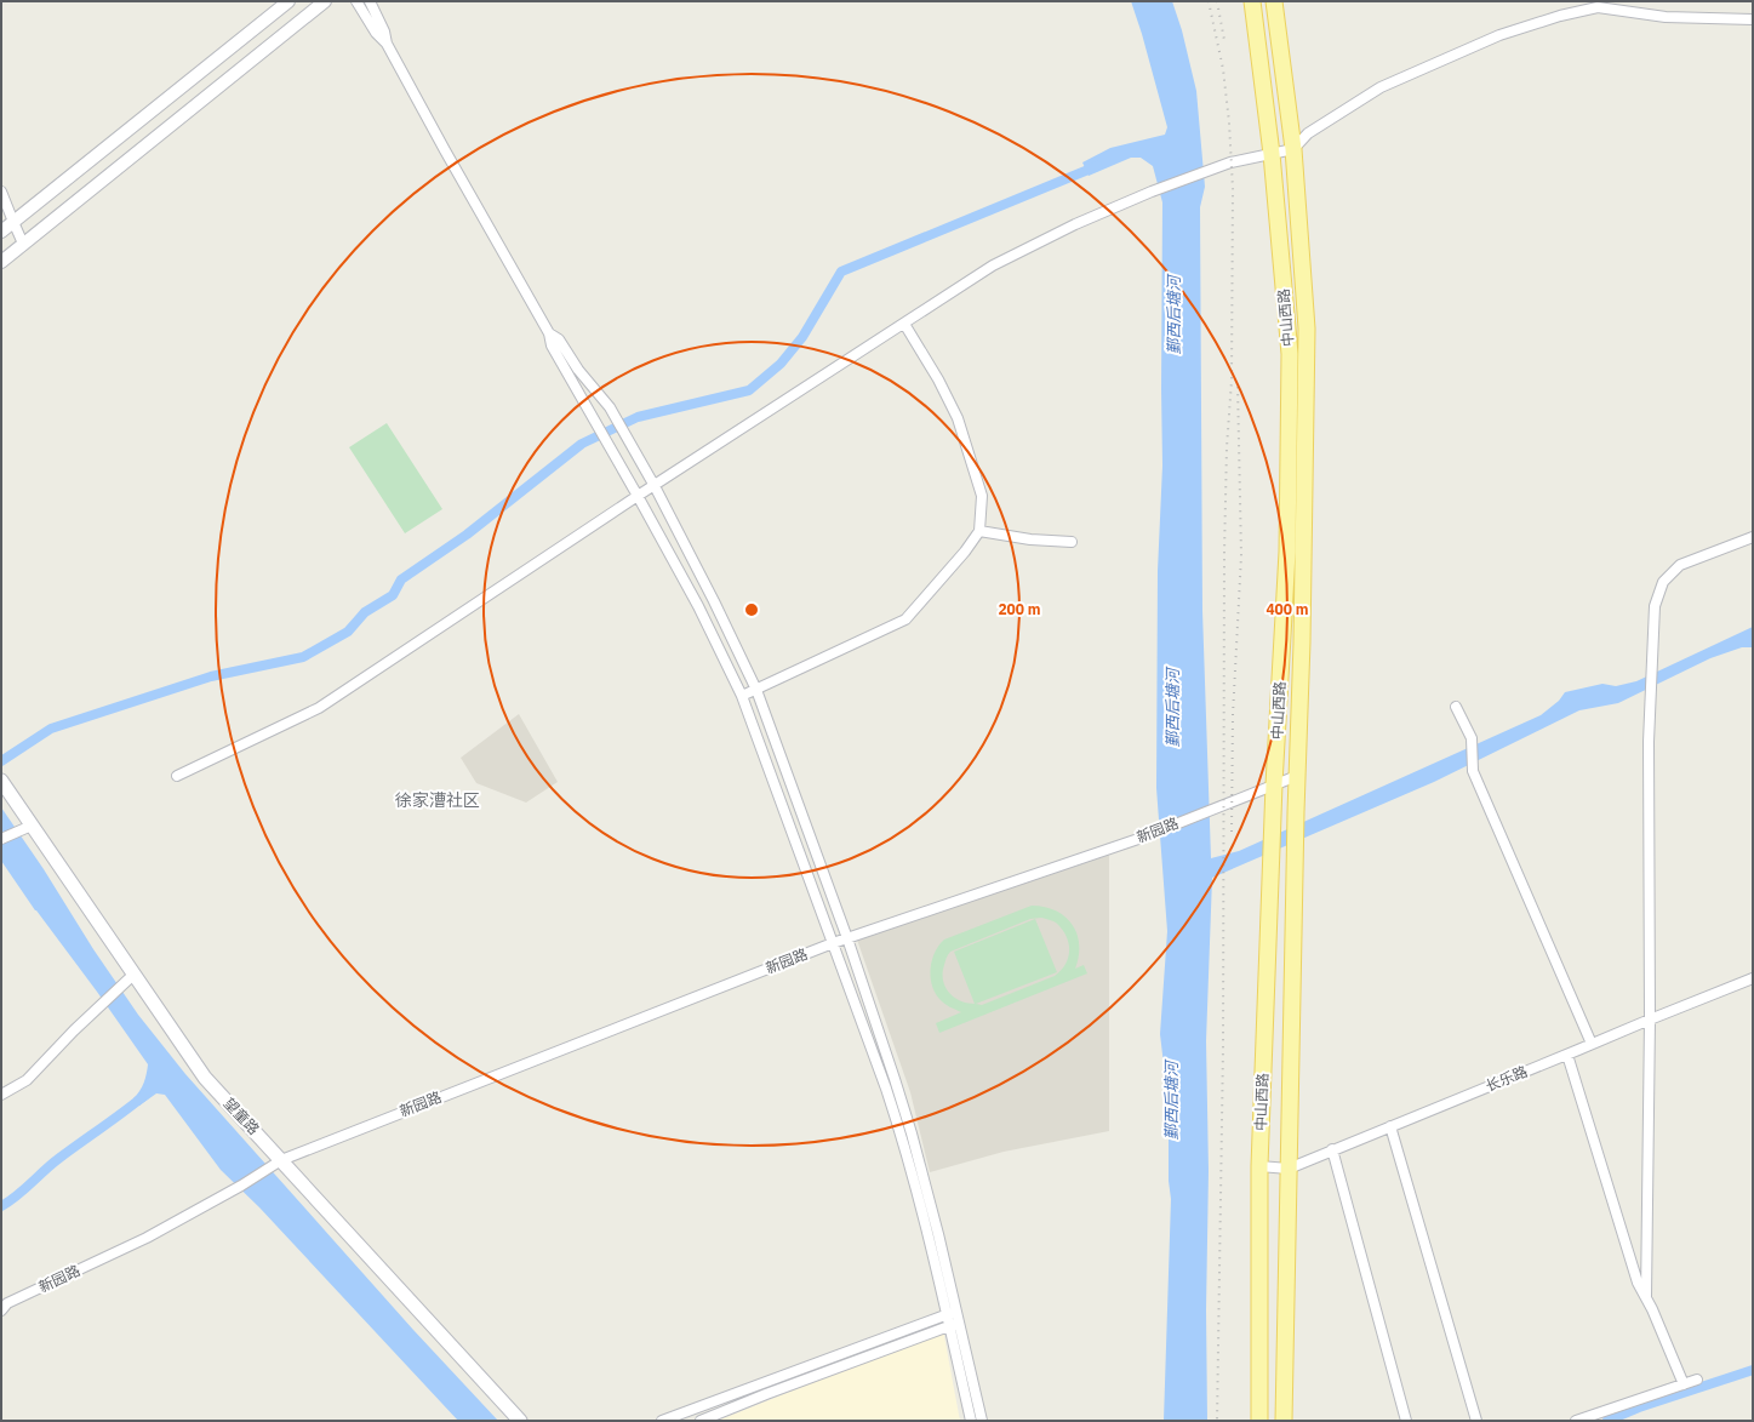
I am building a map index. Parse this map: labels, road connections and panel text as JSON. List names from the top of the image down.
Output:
{
  "streets": {
    "main road": ["中山西路", "望童路"],
    "street": ["新园路", "长乐路"]
  },
  "crossings": [
    ["中山西路", "新园路"],
    ["中山西路", "长乐路"],
    ["新园路", "望童路"]
  ],
  "districts": ["徐家漕社区"],
  "water": ["鄞西后塘河"],
  "rings": ["200 m", "400 m"]
}
